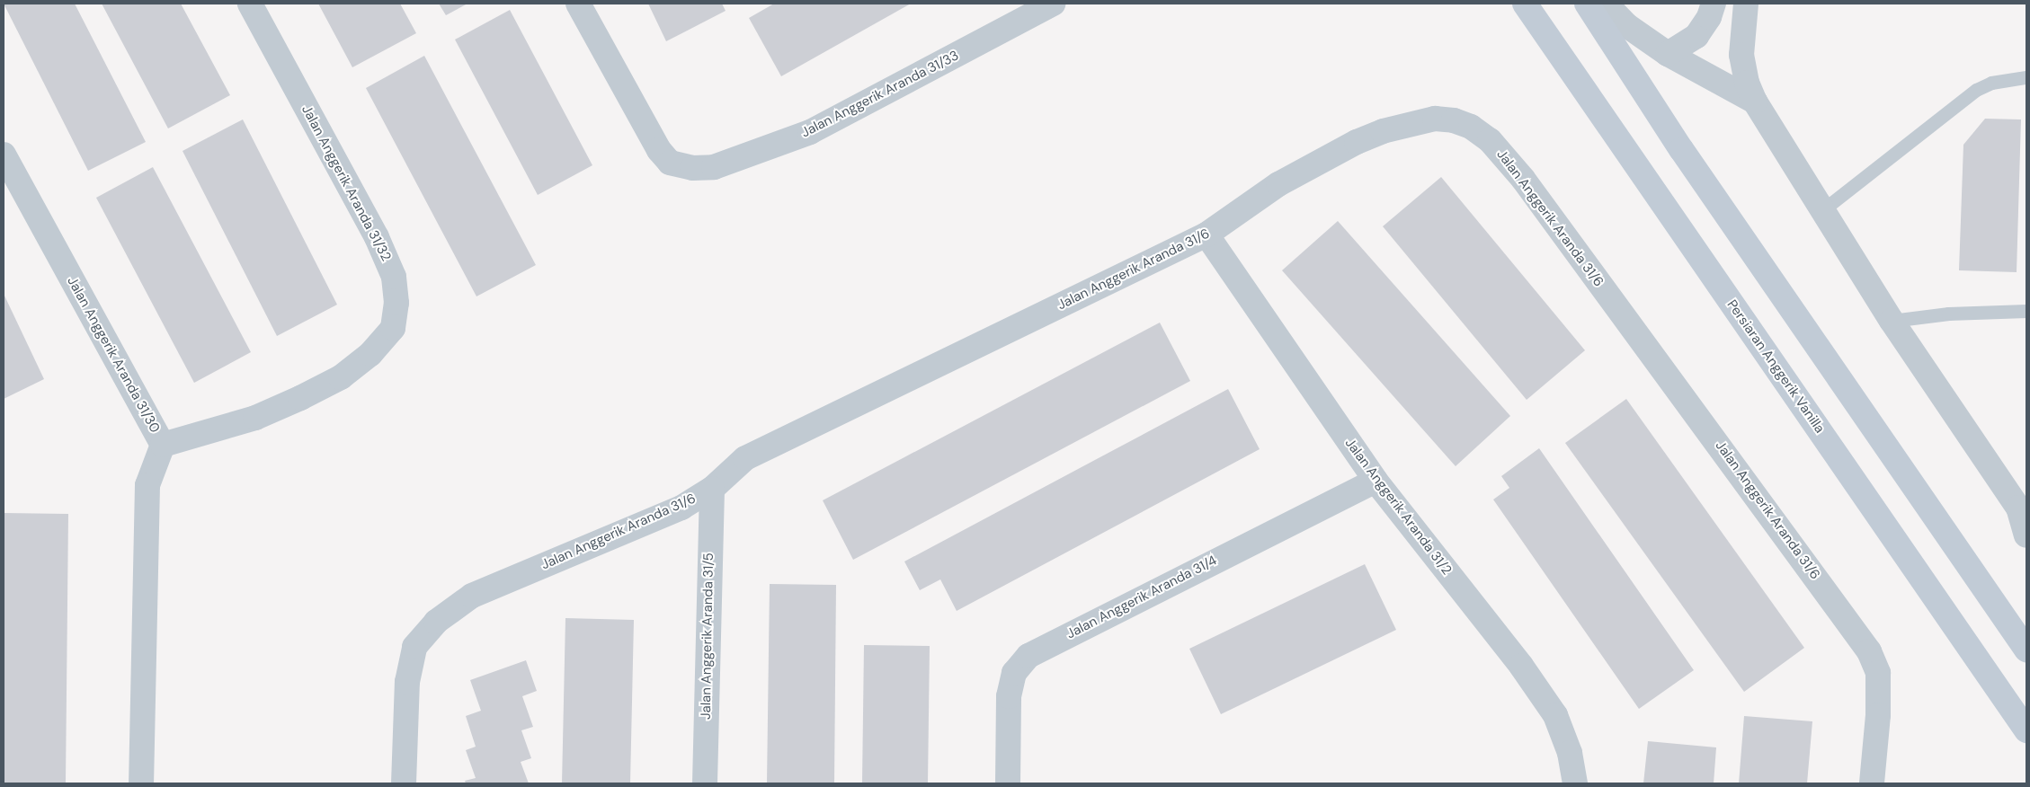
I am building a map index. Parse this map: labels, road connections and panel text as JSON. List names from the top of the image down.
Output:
{
  "streets": {
    "main road": ["Persiaran Anggerik Vanilla"],
    "street": [
      "Jalan Anggerik Aranda 31/33",
      "Jalan Anggerik Aranda 31/32",
      "Jalan Anggerik Aranda 31/6",
      "Jalan Anggerik Aranda 31/30",
      "Jalan Anggerik Aranda 31/2",
      "Jalan Anggerik Aranda 31/4",
      "Jalan Anggerik Aranda 31/5"
    ]
  },
  "crossings": [
    ["Jalan Anggerik Aranda 31/32", "Jalan Anggerik Aranda 31/30"],
    ["Jalan Anggerik Aranda 31/6", "Jalan Anggerik Aranda 31/2"],
    ["Jalan Anggerik Aranda 31/6", "Jalan Anggerik Aranda 31/5"],
    ["Jalan Anggerik Aranda 31/2", "Jalan Anggerik Aranda 31/4"]
  ]
}
